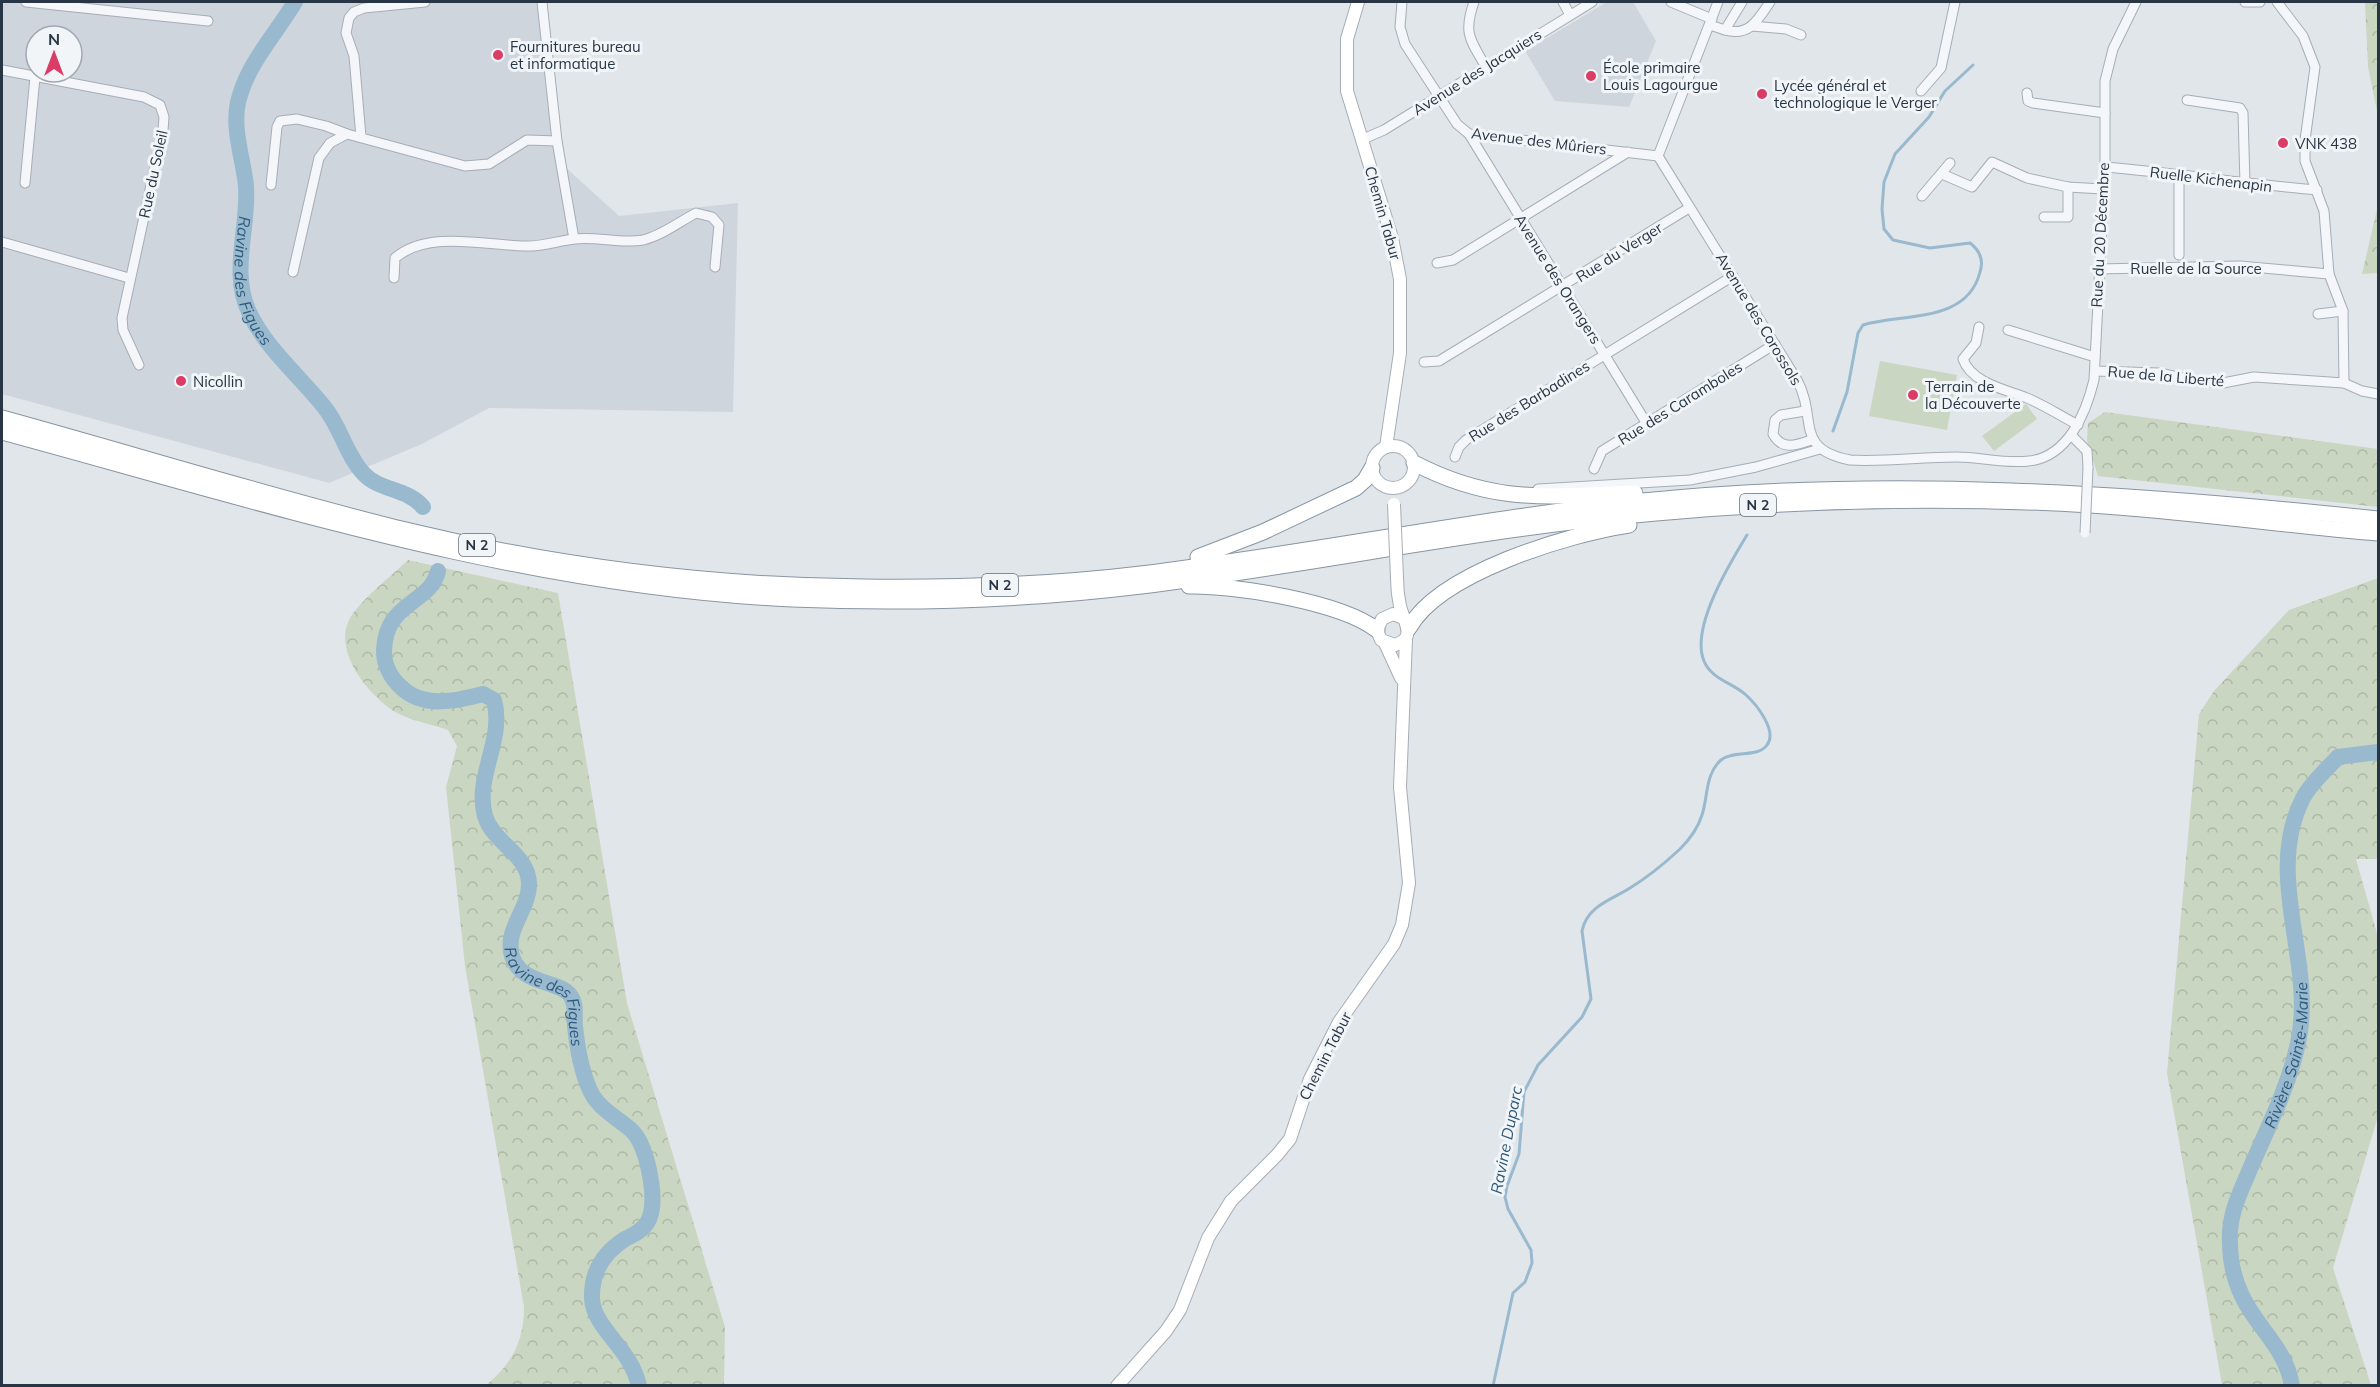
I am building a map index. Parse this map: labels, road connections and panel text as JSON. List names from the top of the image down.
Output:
{
  "streets": {
    "highway": ["N 2"],
    "main road": ["Chemin Tabur"],
    "street": [
      "Avenue des Jacquiers",
      "Avenue des Mûriers",
      "Rue du Soleil",
      "Ruelle Kichenapin",
      "Rue du 20 Décembre",
      "Rue du Verger",
      "Ruelle de la Source",
      "Avenue des Orangers",
      "Avenue des Corossols",
      "Rue de la Liberté",
      "Rue des Barbadines",
      "Rue des Caramboles"
    ]
  },
  "crossings": [
    ["Avenue des Jacquiers", "Avenue des Mûriers"],
    ["Avenue des Jacquiers", "Chemin Tabur"],
    ["Avenue des Mûriers", "Avenue des Orangers"],
    ["Avenue des Mûriers", "Avenue des Corossols"],
    ["Ruelle Kichenapin", "Rue du 20 Décembre"],
    ["Rue du 20 Décembre", "Ruelle de la Source"],
    ["Rue du 20 Décembre", "Rue de la Liberté"],
    ["Rue du Verger", "Avenue des Orangers"],
    ["Rue du Verger", "Avenue des Corossols"],
    ["Avenue des Orangers", "Rue des Barbadines"],
    ["Avenue des Orangers", "Rue des Caramboles"],
    ["Avenue des Corossols", "Rue des Barbadines"],
    ["Avenue des Corossols", "Rue des Caramboles"]
  ],
  "water": ["Ravine des Figues", "Rivière Sainte-Marie", "Ravine Duparc"],
  "places": [
    "Fournitures bureau et informatique",
    "École primaire Louis Lagourgue",
    "Lycée général et technologique le Verger",
    "VNK 438",
    "Nicollin",
    "Terrain de la Découverte"
  ],
  "north": "top"
}
